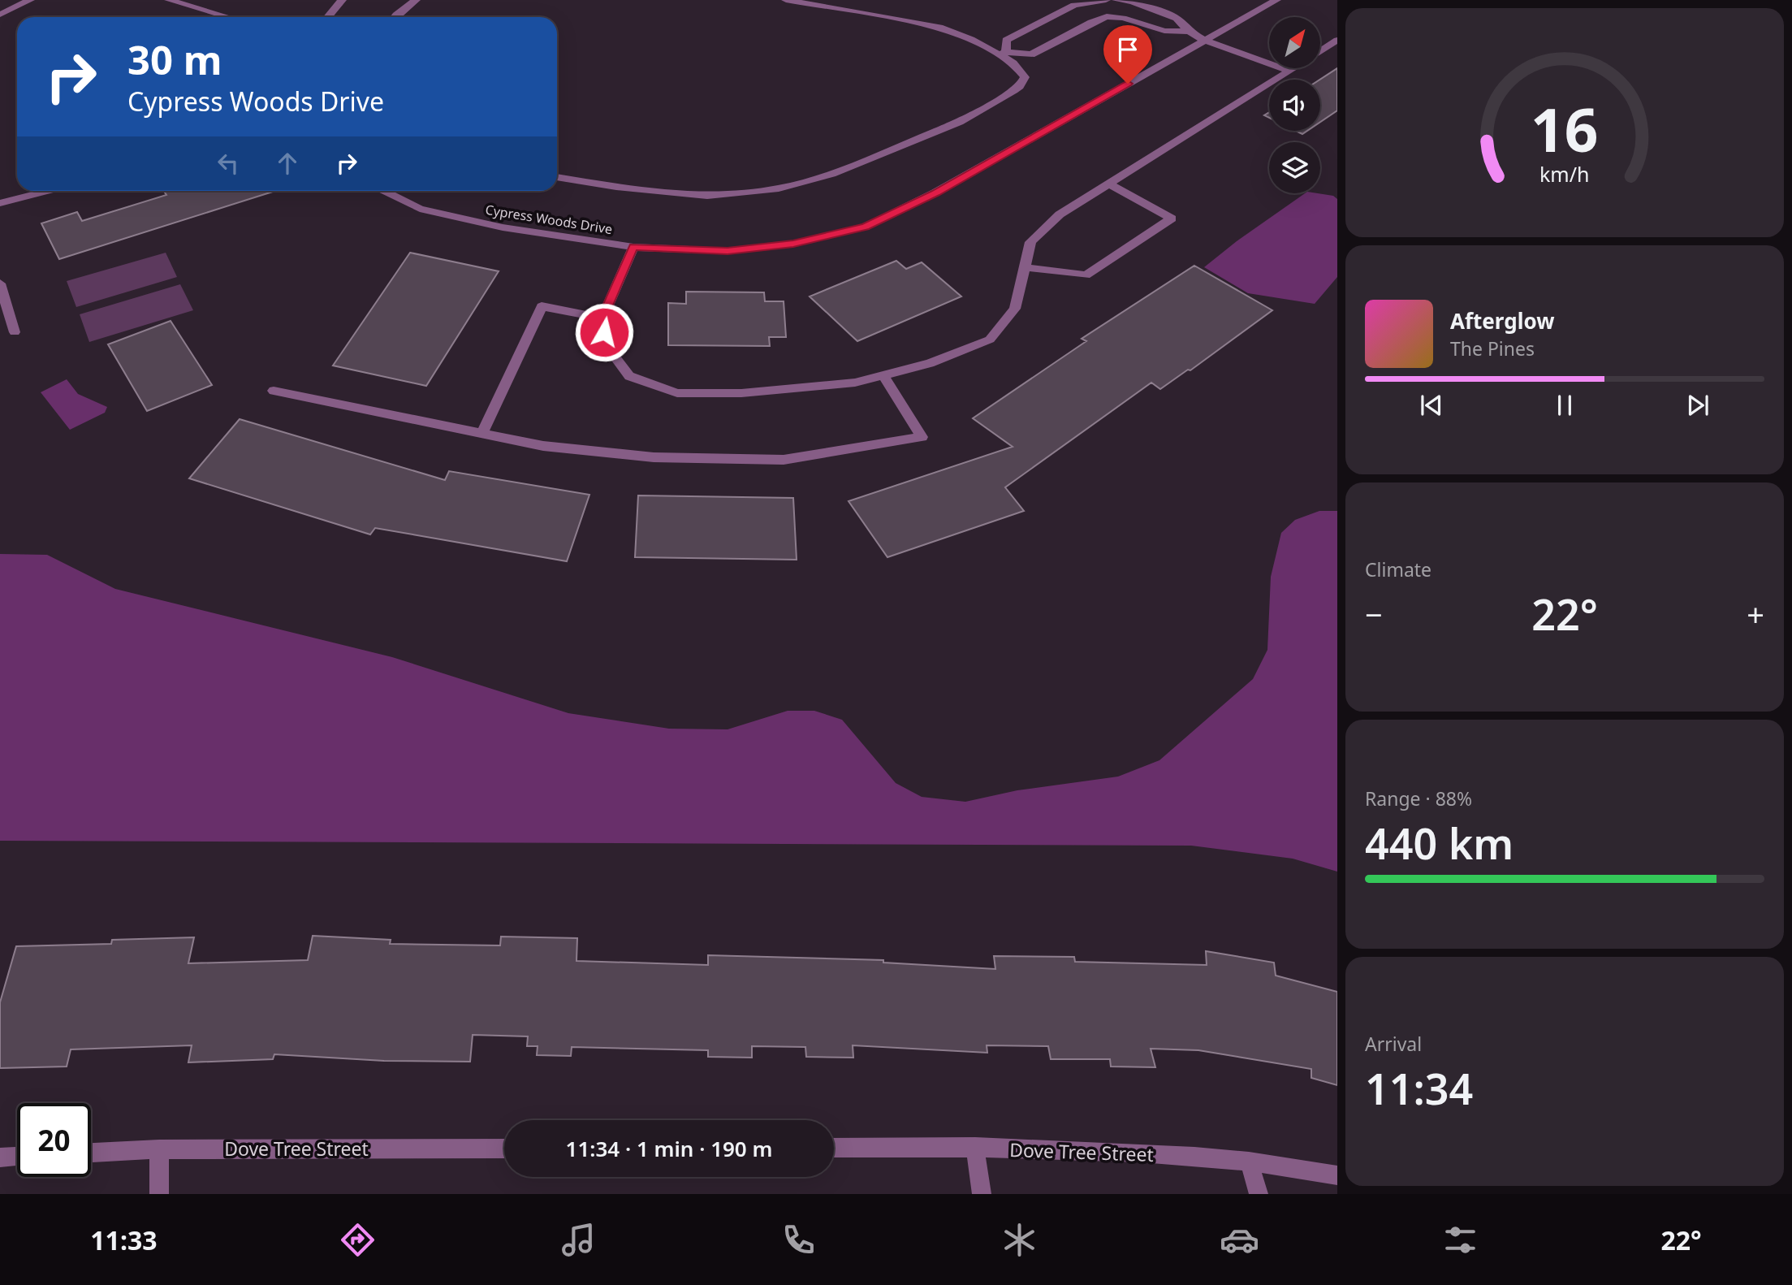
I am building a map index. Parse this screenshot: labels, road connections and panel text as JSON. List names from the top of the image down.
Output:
{
  "streets": {
    "street": ["Cypress Woods Drive", "Dove Tree Street"]
  },
  "north": "top right",
  "page": {
    "turn": ["30 m", "Cypress Woods Drive"],
    "song": ["Afterglow", "The Pines"],
    "tile": [
      "Climate",
      ["Range · 88%", "440 km"],
      ["Arrival", "11:34"]
    ],
    "heat": ["−", "22°", "+"],
    "limit": "20",
    "trip": "11:34 · 1 min · 190 m",
    "tabs": ["11:33", "22°"],
    "gauge": ["16", "km/h"]
  }
}
